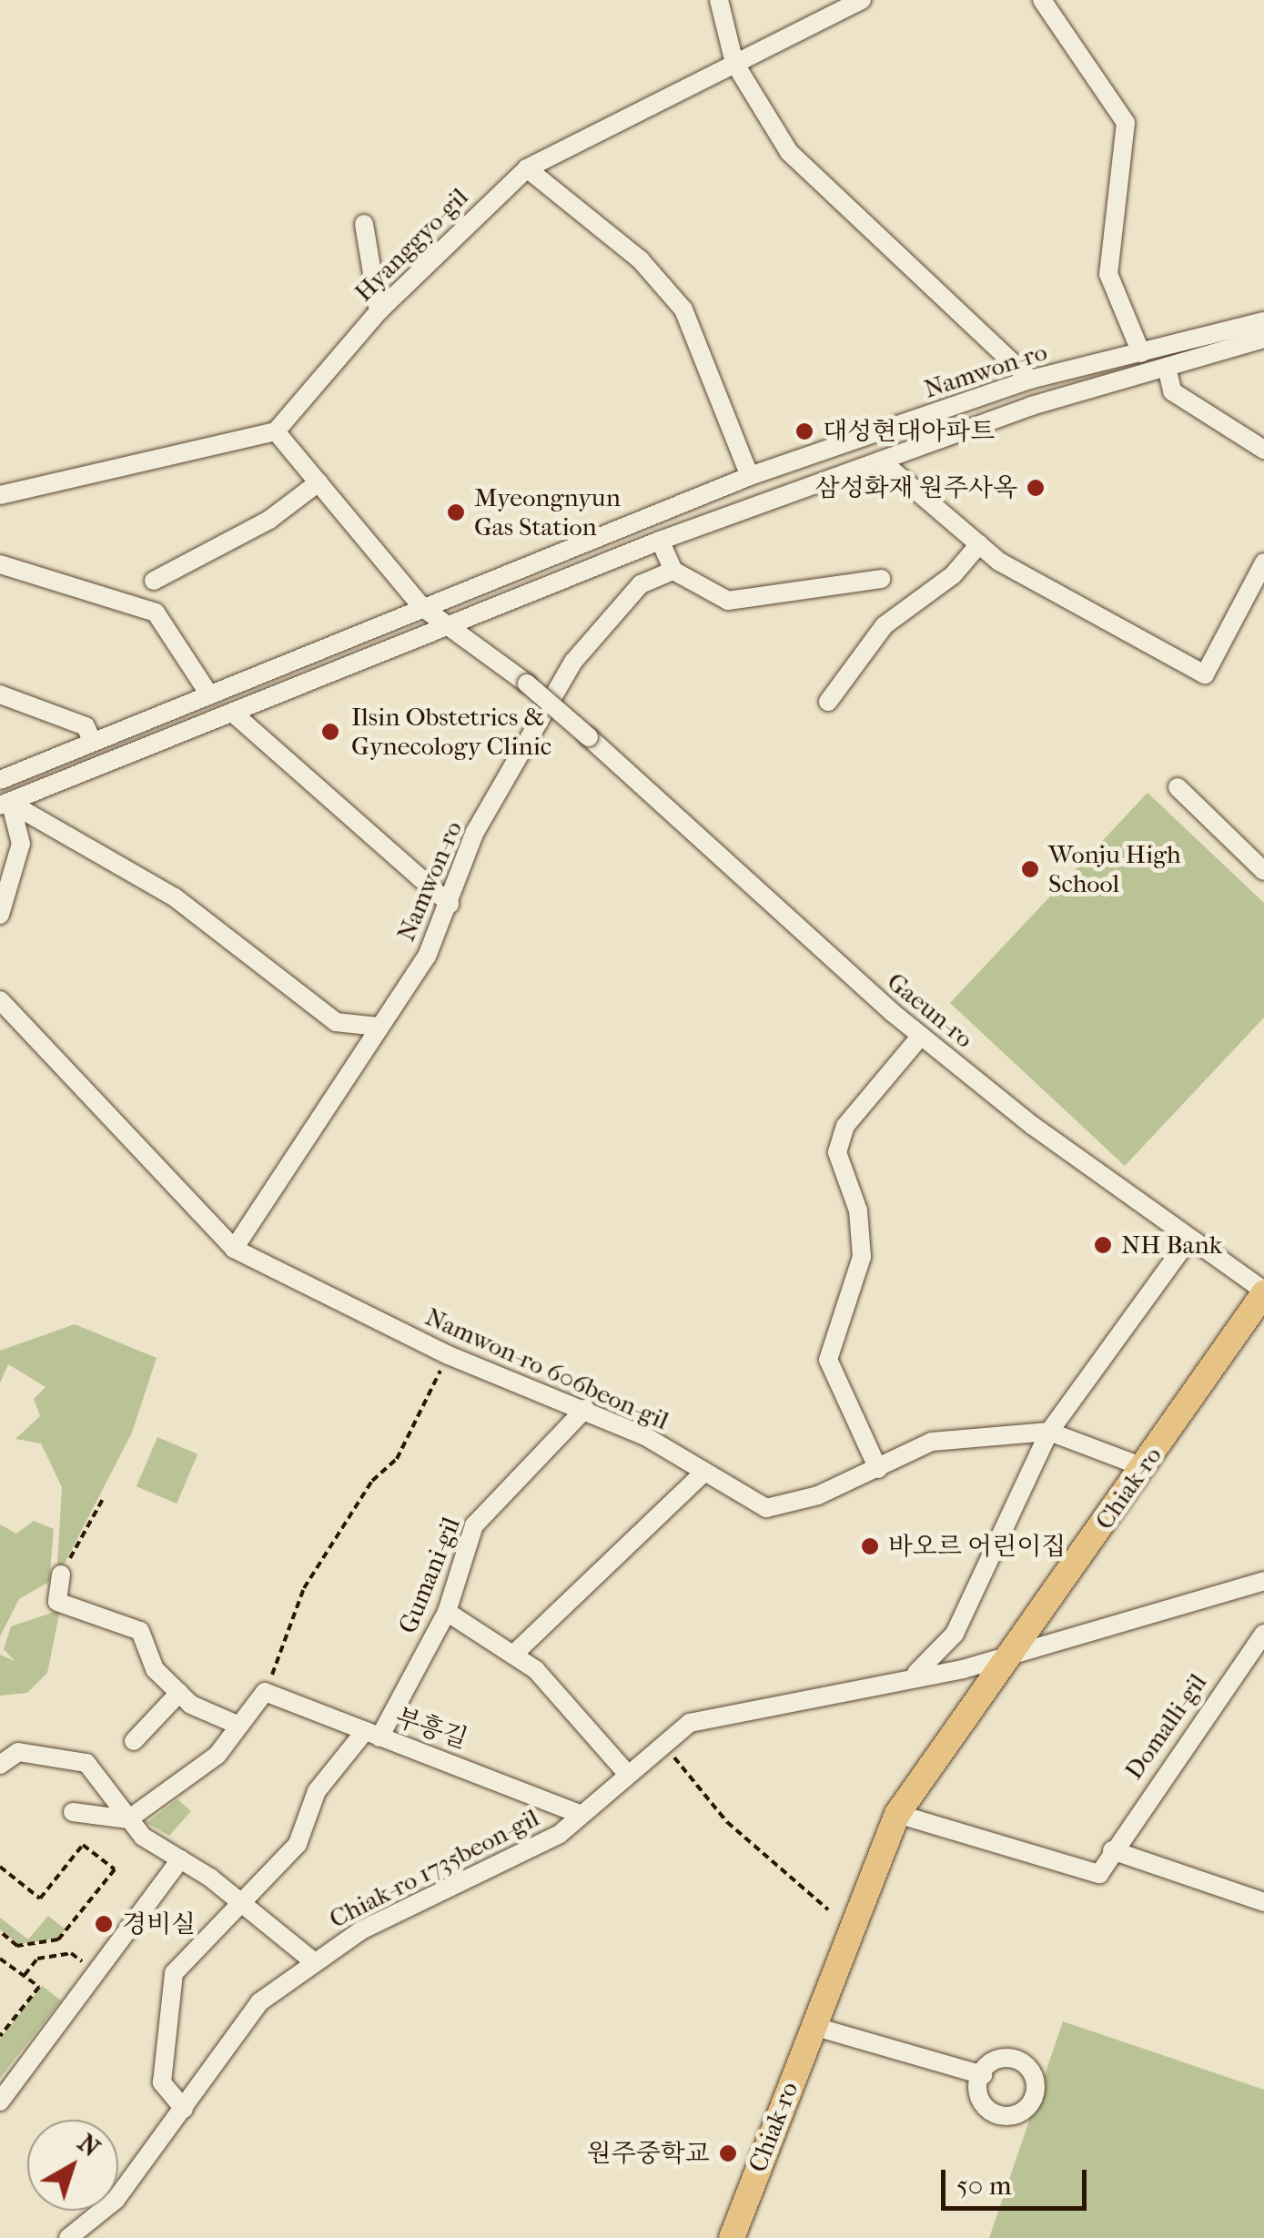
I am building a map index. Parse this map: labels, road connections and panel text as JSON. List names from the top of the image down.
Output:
{
  "streets": {
    "main road": ["Chiak-ro"],
    "street": [
      "Hyanggyo-gil",
      "Namwon-ro",
      "Gaeun-ro",
      "Namwon-ro 606beon-gil",
      "Gumani-gil",
      "Domalli-gil",
      "부흥길",
      "Chiak-ro 1735beon-gil"
    ]
  },
  "crossings": [
    ["Namwon-ro", "Gaeun-ro"],
    ["Gaeun-ro", "Chiak-ro"],
    ["Namwon-ro 606beon-gil", "Gumani-gil"],
    ["Chiak-ro", "Chiak-ro 1735beon-gil"],
    ["Gumani-gil", "부흥길"],
    ["Gumani-gil", "Chiak-ro 1735beon-gil"],
    ["부흥길", "Chiak-ro 1735beon-gil"]
  ],
  "places": [
    "대성현대아파트",
    "삼성화재 원주사옥",
    "Myeongnyun Gas Station",
    "Ilsin Obstetrics & Gynecology Clinic",
    "Wonju High School",
    "NH Bank",
    "바오르 어린이집",
    "경비실",
    "원주중학교"
  ],
  "scale_bar": "50 m",
  "north": "top right"
}
